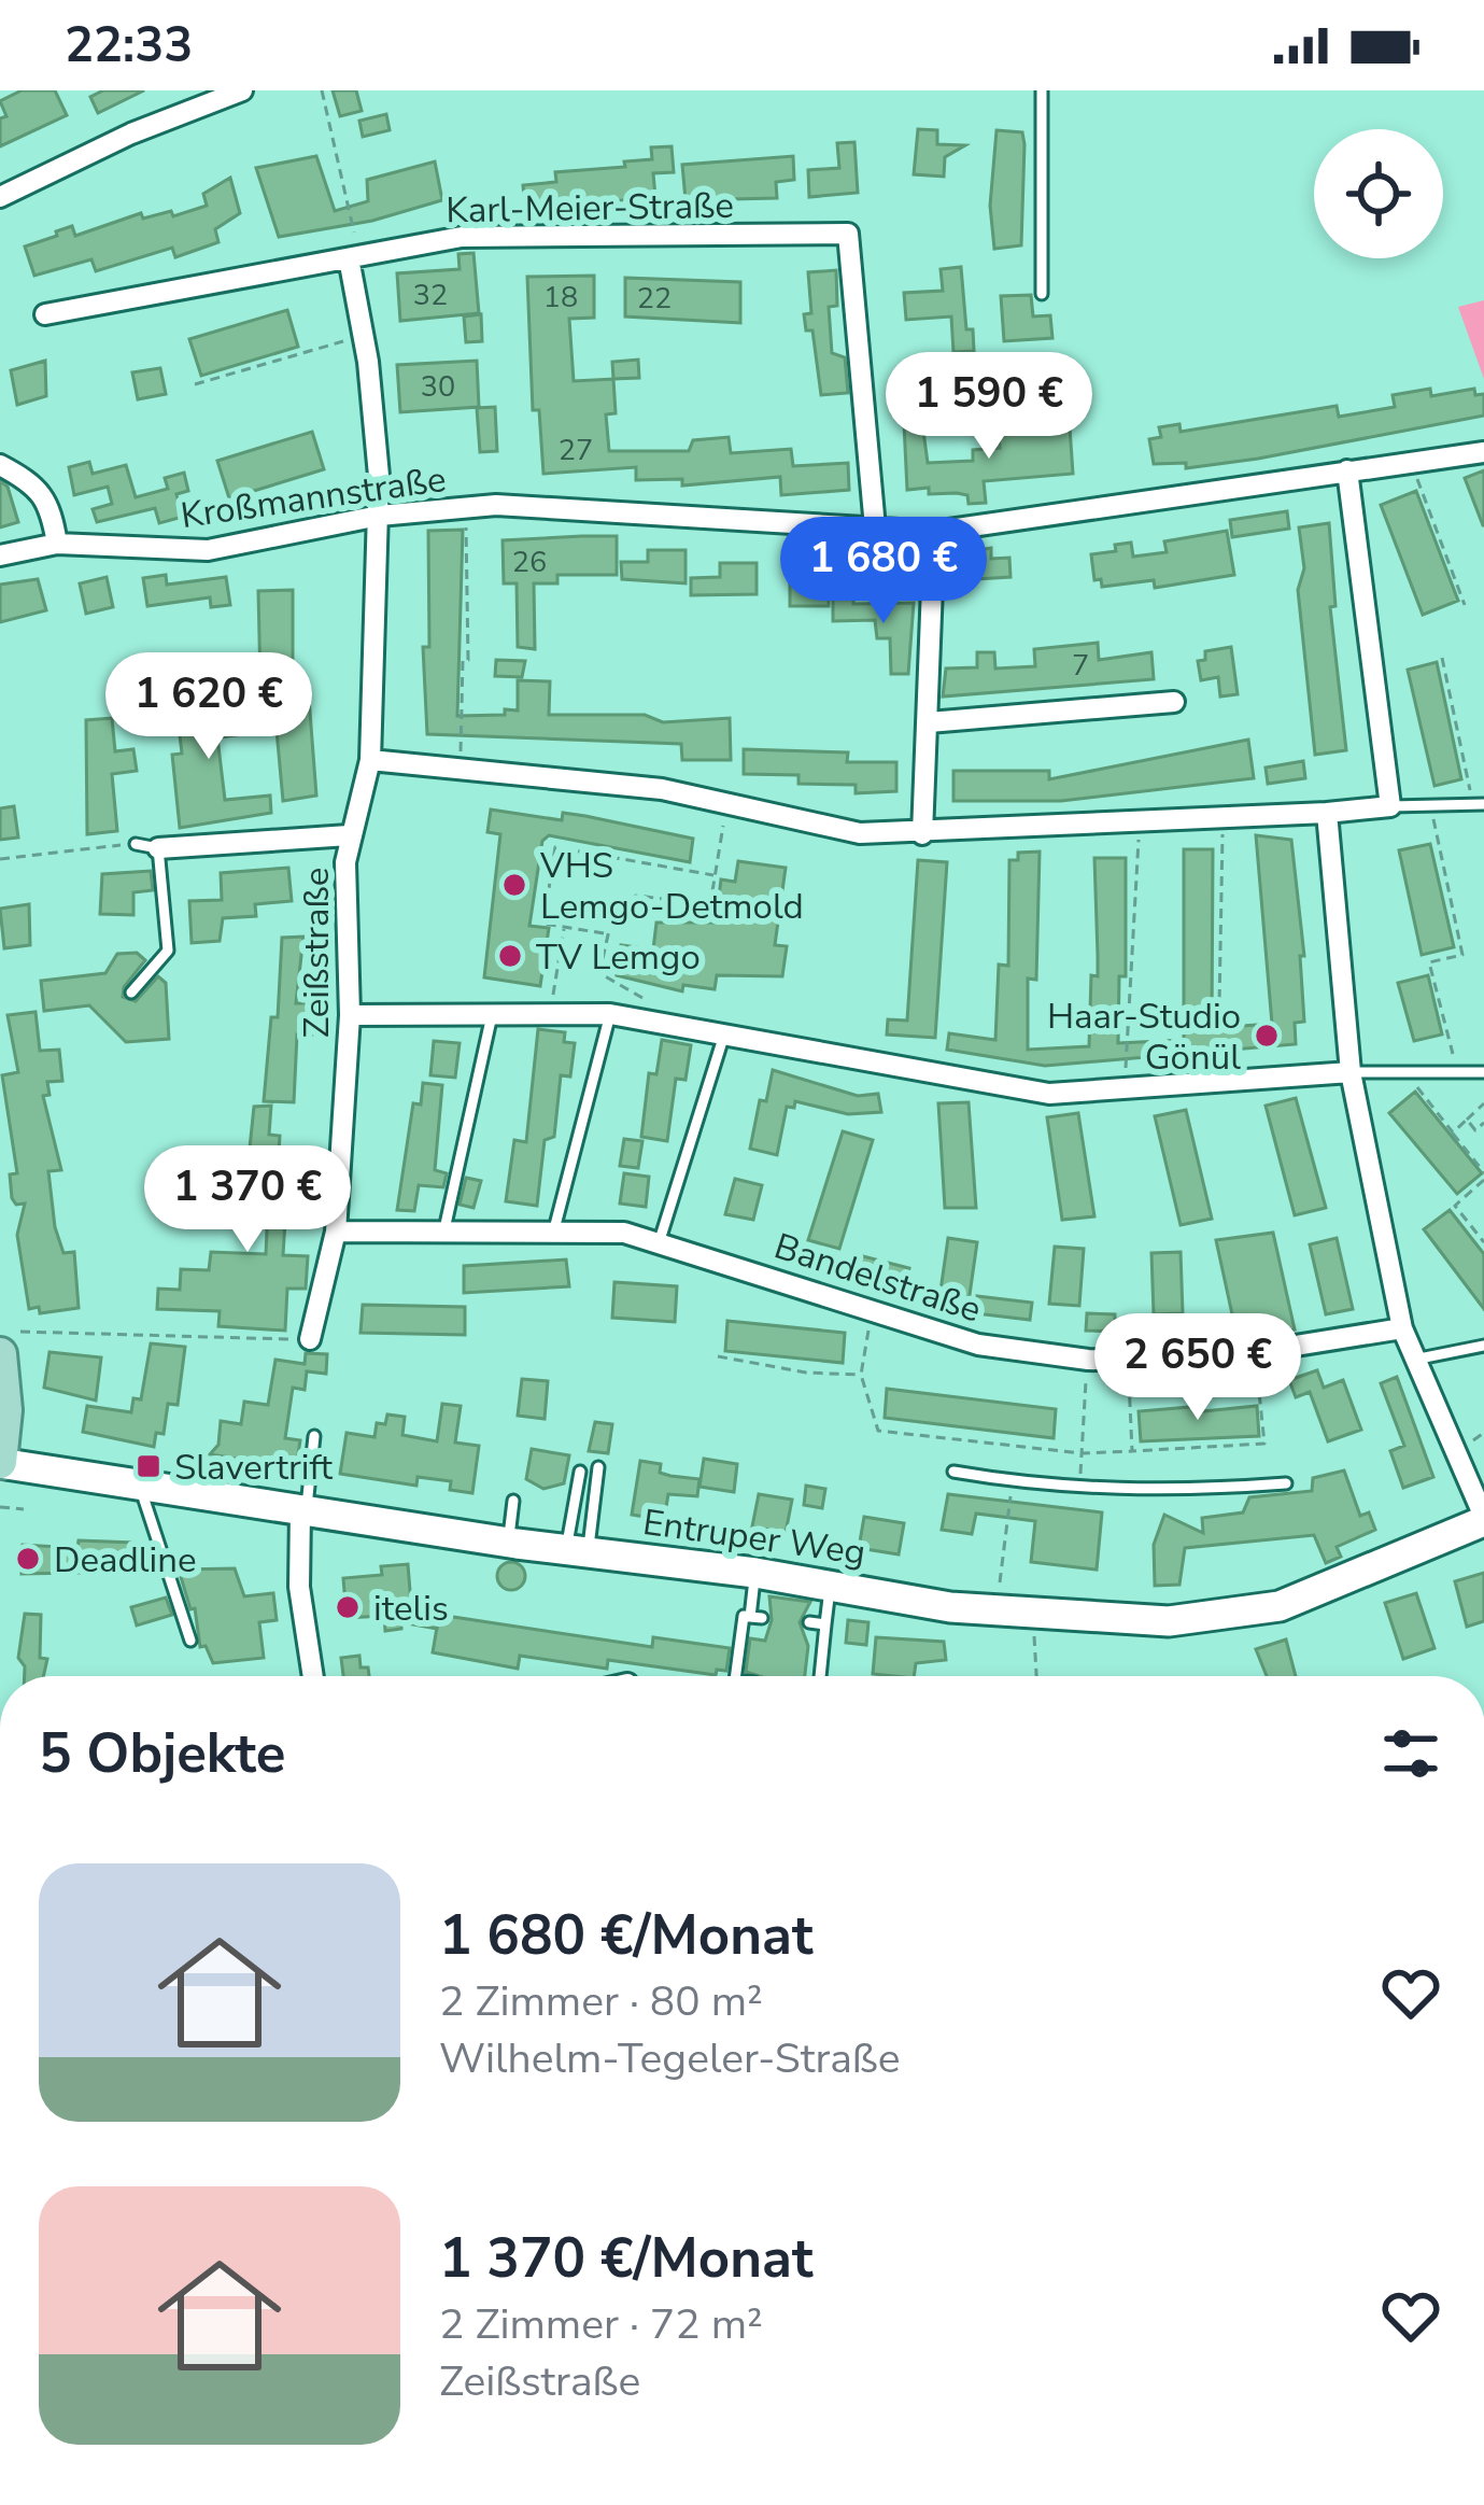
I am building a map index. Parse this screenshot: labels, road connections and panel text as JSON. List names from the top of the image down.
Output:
{
  "streets": {
    "main road": ["Entruper Weg"],
    "street": [
      "Karl-Meier-Straße",
      "Kroßmannstraße",
      "Zeißstraße",
      "Bandelstraße"
    ]
  },
  "crossings": [
    ["Karl-Meier-Straße", "Kroßmannstraße"],
    ["Karl-Meier-Straße", "Zeißstraße"],
    ["Kroßmannstraße", "Zeißstraße"],
    ["Zeißstraße", "Bandelstraße"]
  ],
  "places": {
    "other": [
      "VHS Lemgo-Detmold",
      "TV Lemgo",
      "Haar-Studio Gönül",
      "Deadline",
      "itelis"
    ],
    "transit": ["Slavertrift"]
  },
  "house_numbers": [
    "32",
    "18",
    "22",
    "30",
    "27",
    "26",
    "7"
  ],
  "page": {
    "status": "22:33",
    "price": [
      "1 590 €",
      "1 680 €",
      "1 620 €",
      "1 370 €",
      "2 650 €"
    ],
    "heading": "5 Objekte",
    "list": [
      {
        "name": "1 680 €/Monat",
        "note": "2 Zimmer · 80 m² · Wilhelm-Tegeler-Straße"
      },
      {
        "name": "1 370 €/Monat",
        "note": "2 Zimmer · 72 m² · Zeißstraße"
      }
    ]
  }
}
